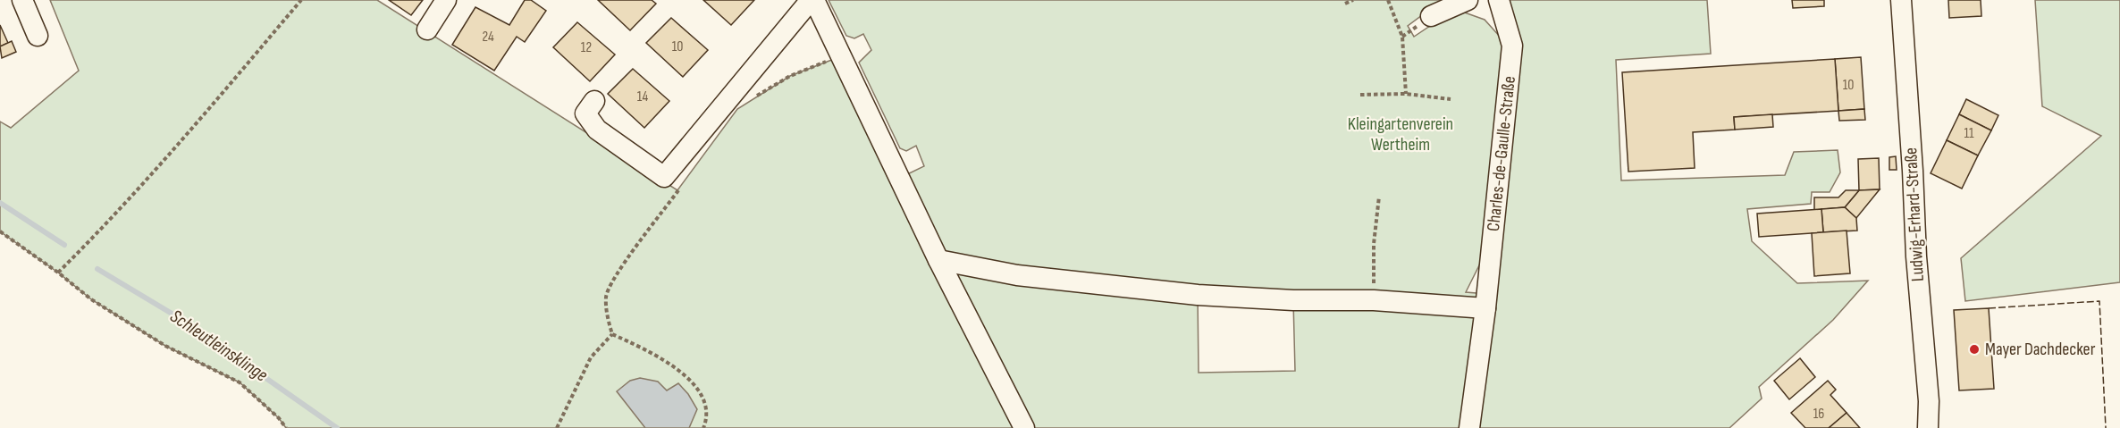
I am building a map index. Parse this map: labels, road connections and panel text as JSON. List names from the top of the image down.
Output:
{
  "streets": {
    "street": ["Charles-de-Gaulle-Straße", "Ludwig-Erhard-Straße"]
  },
  "water": ["Schleutleinsklinge"],
  "parks": ["Kleingartenverein Wertheim"],
  "places": ["Mayer Dachdecker"],
  "house_numbers": [
    "24",
    "10",
    "12",
    "10",
    "14",
    "11",
    "16"
  ]
}
